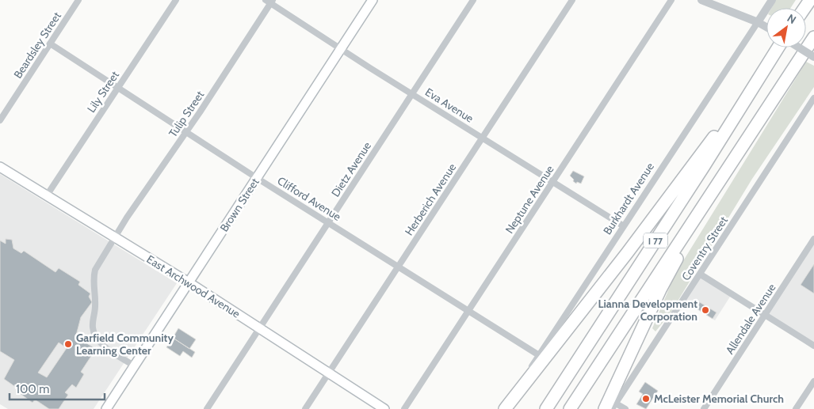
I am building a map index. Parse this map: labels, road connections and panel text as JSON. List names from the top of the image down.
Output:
{
  "streets": {
    "highway": ["I 77"],
    "main road": ["Brown Street", "East Archwood Avenue"],
    "street": [
      "Beardsley Street",
      "Lily Street",
      "Eva Avenue",
      "Tulip Street",
      "Dietz Avenue",
      "Clifford Avenue",
      "Burkhardt Avenue",
      "Herberich Avenue",
      "Neptune Avenue",
      "Coventry Street",
      "Allendale Avenue"
    ]
  },
  "crossings": [
    ["Beardsley Street", "Clifford Avenue"],
    ["Lily Street", "Clifford Avenue"],
    ["Lily Street", "East Archwood Avenue"],
    ["Eva Avenue", "Tulip Street"],
    ["Eva Avenue", "Dietz Avenue"],
    ["Eva Avenue", "Burkhardt Avenue"],
    ["Eva Avenue", "Herberich Avenue"],
    ["Eva Avenue", "Neptune Avenue"],
    ["Eva Avenue", "Brown Street"],
    ["Tulip Street", "Clifford Avenue"],
    ["Tulip Street", "Brown Street"],
    ["Tulip Street", "East Archwood Avenue"],
    ["Dietz Avenue", "Clifford Avenue"],
    ["Dietz Avenue", "East Archwood Avenue"],
    ["Clifford Avenue", "Burkhardt Avenue"],
    ["Clifford Avenue", "Herberich Avenue"],
    ["Clifford Avenue", "Neptune Avenue"],
    ["Clifford Avenue", "Brown Street"],
    ["Herberich Avenue", "East Archwood Avenue"],
    ["Brown Street", "East Archwood Avenue"]
  ],
  "places": ["Lianna Development Corporation", "Garfield Community Learning Center", "McLeister Memorial Church"],
  "scale_bar": "100 m",
  "north": "top right"
}
